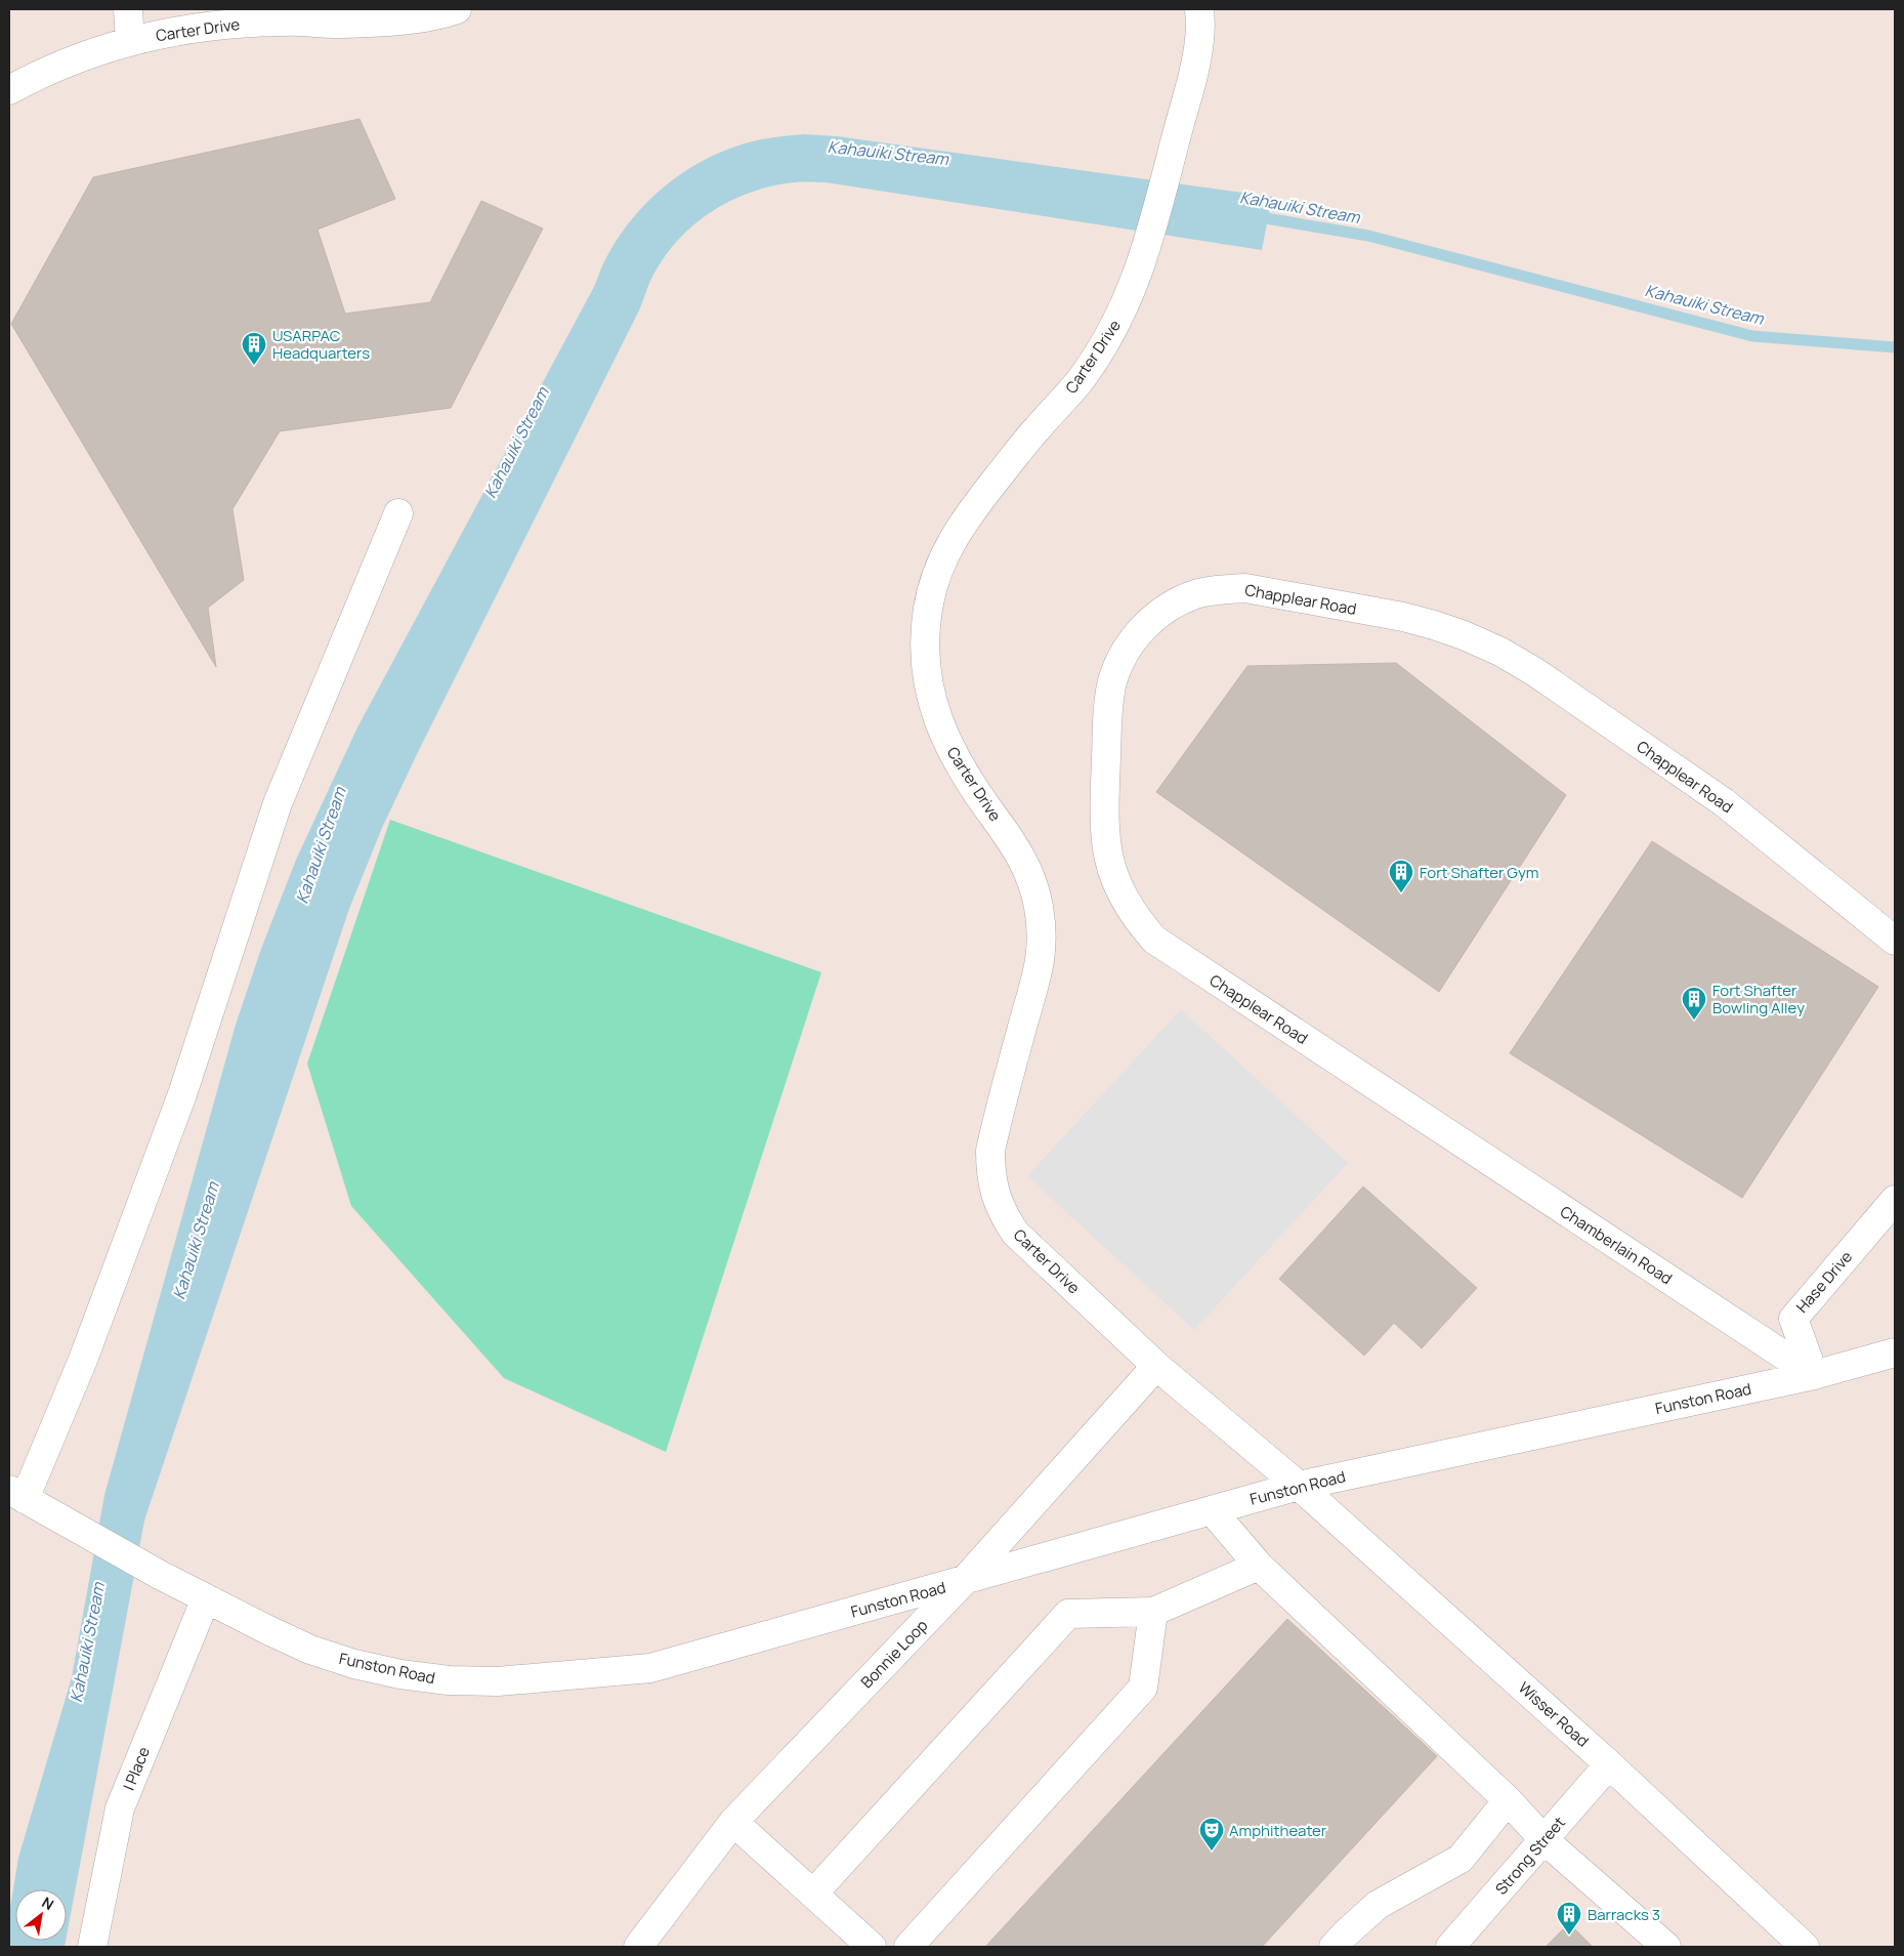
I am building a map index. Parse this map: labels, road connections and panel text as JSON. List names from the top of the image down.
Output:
{
  "streets": {
    "street": [
      "Carter Drive",
      "Chapplear Road",
      "Chamberlain Road",
      "Hase Drive",
      "Funston Road",
      "Bonnie Loop",
      "Wisser Road",
      "I Place",
      "Strong Street"
    ]
  },
  "crossings": [
    ["Carter Drive", "Funston Road"],
    ["Carter Drive", "Bonnie Loop"],
    ["Carter Drive", "Wisser Road"],
    ["Chapplear Road", "Chamberlain Road"],
    ["Chamberlain Road", "Hase Drive"],
    ["Chamberlain Road", "Funston Road"],
    ["Hase Drive", "Funston Road"],
    ["Funston Road", "Bonnie Loop"],
    ["Funston Road", "Wisser Road"],
    ["Funston Road", "I Place"],
    ["Wisser Road", "Strong Street"]
  ],
  "water": ["Kahauiki Stream"],
  "places": {
    "building": [
      "USARPAC Headquarters",
      "Fort Shafter Gym",
      "Fort Shafter Bowling Alley",
      "Barracks 3"
    ],
    "theatre": ["Amphitheater"]
  },
  "north": "top right"
}
